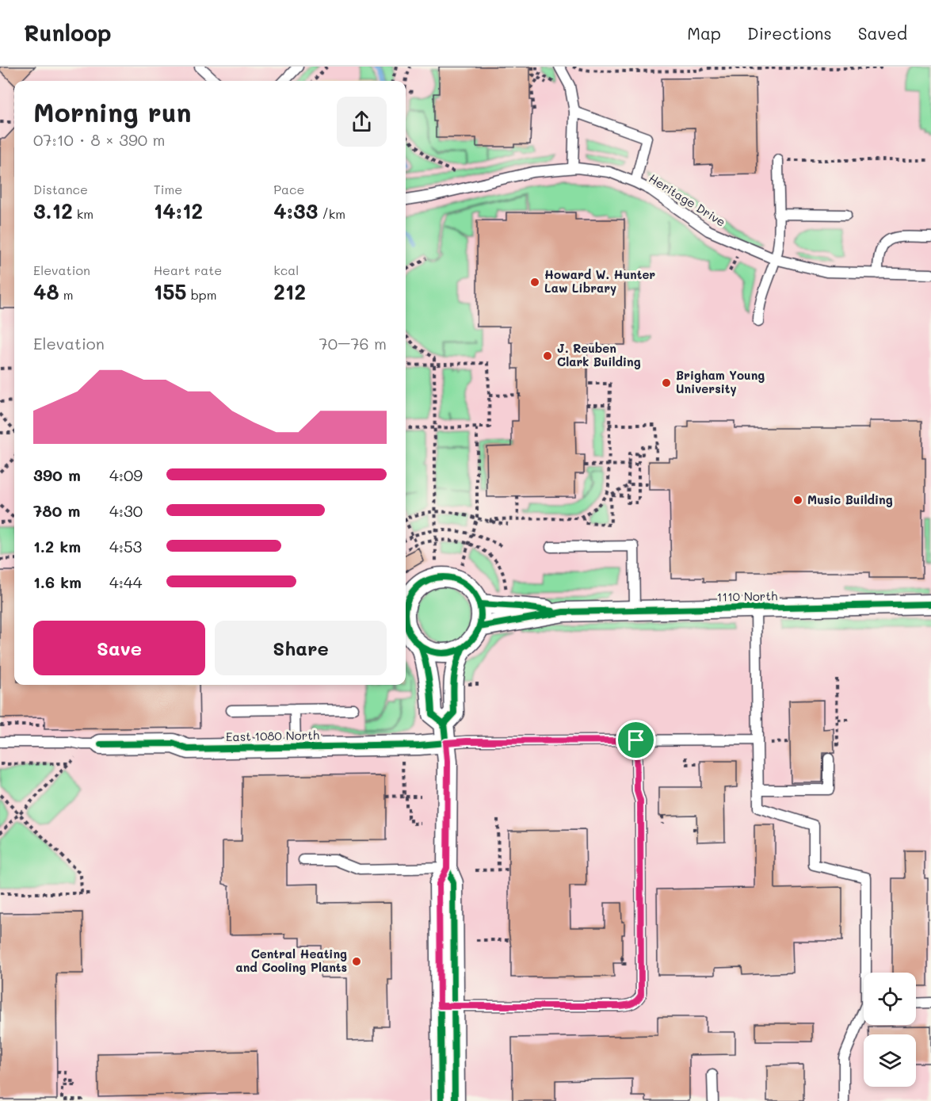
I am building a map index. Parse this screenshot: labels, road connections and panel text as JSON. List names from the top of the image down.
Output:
{
  "streets": {
    "street": ["1110 North", "East 1080 North"],
    "lane": ["Heritage Drive"]
  },
  "places": [
    "Howard W. Hunter Law Library",
    "J. Reuben Clark Building",
    "Brigham Young University",
    "Music Building",
    "Central Heating and Cooling Plants"
  ],
  "page": {
    "header": "Runloop",
    "nav": ["Map", "Directions", "Saved"],
    "heading": ["Morning run", "07:10 · 8 × 390 m"],
    "stats": [
      ["Distance", "3.12 km"],
      ["Time", "14:12"],
      ["Pace", "4:33 /km"],
      ["Elevation", "48 m"],
      ["Heart rate", "155 bpm"],
      ["kcal", "212"]
    ],
    "chart": ["Elevation", "70–76 m"],
    "list": [
      {
        "name": "390 m",
        "note": "4:09"
      },
      {
        "name": "780 m",
        "note": "4:30"
      },
      {
        "name": "1.2 km",
        "note": "4:53"
      },
      {
        "name": "1.6 km",
        "note": "4:44"
      }
    ],
    "buttons": ["Save", "Share"]
  }
}
